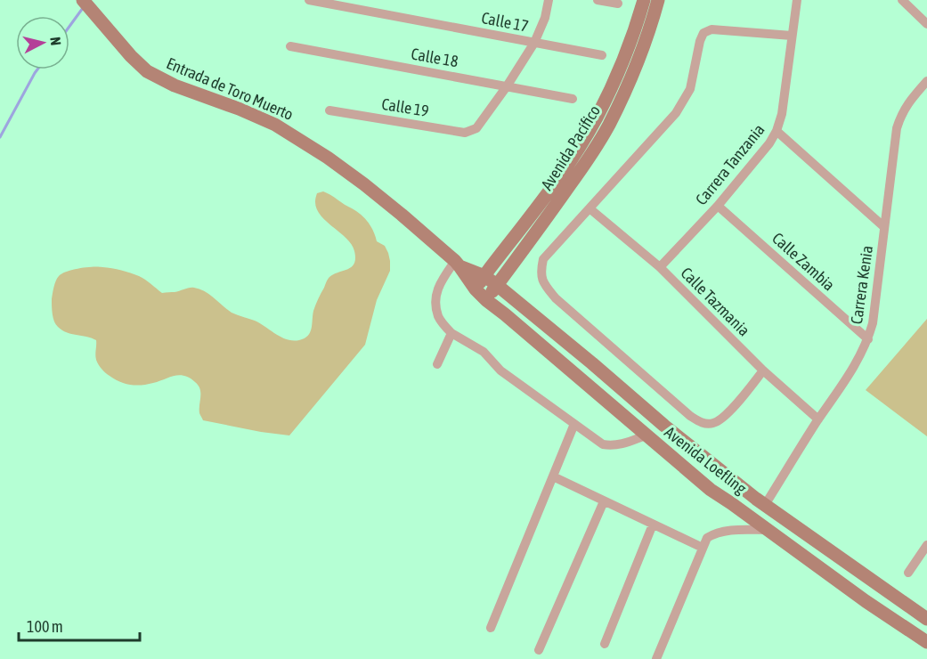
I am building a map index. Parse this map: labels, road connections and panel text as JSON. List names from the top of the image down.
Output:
{
  "streets": {
    "street": [
      "Calle 17",
      "Calle 18",
      "Entrada de Toro Muerto",
      "Calle 19",
      "Avenida Pacífico",
      "Carrera Tanzania",
      "Calle Zambia",
      "Carrera Kenia",
      "Calle Tazmania",
      "Avenida Loefling"
    ]
  },
  "crossings": [
    ["Calle 18", "Calle 19"],
    ["Entrada de Toro Muerto", "Avenida Pacífico"],
    ["Entrada de Toro Muerto", "Avenida Loefling"],
    ["Avenida Pacífico", "Avenida Loefling"],
    ["Carrera Tanzania", "Calle Zambia"],
    ["Carrera Tanzania", "Calle Tazmania"],
    ["Calle Zambia", "Carrera Kenia"],
    ["Carrera Kenia", "Calle Tazmania"],
    ["Carrera Kenia", "Avenida Loefling"]
  ],
  "scale_bar": "100 m",
  "north": "right"
}
